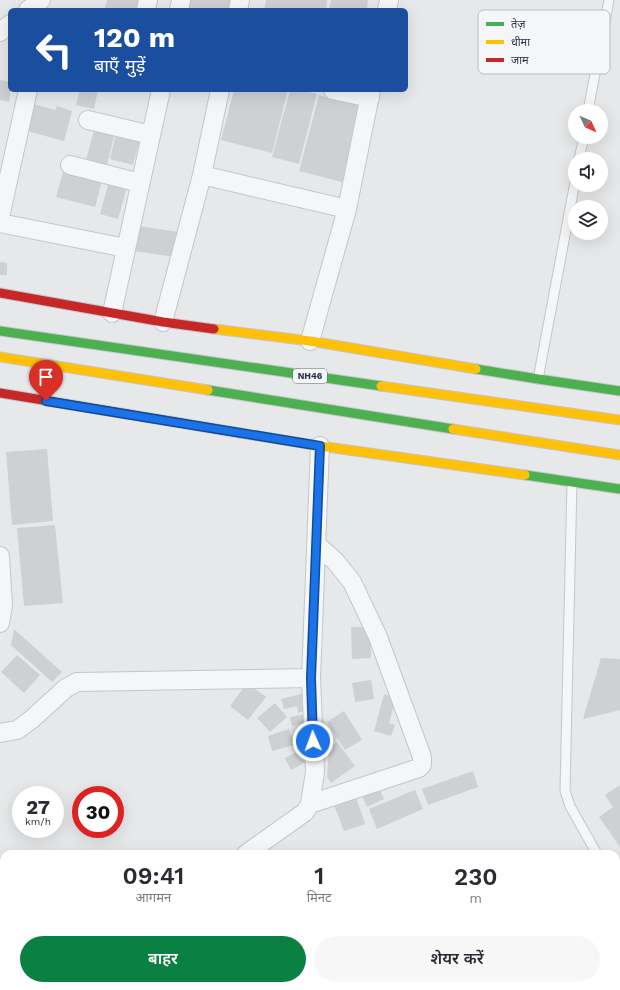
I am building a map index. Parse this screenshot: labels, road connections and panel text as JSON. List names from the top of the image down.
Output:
{
  "streets": {
    "street": ["NH46"]
  },
  "legend": ["तेज़", "धीमा", "जाम"],
  "north": "bottom right",
  "page": {
    "turn": ["120 m", "बाएँ मुड़ें"],
    "speed": "27 km/h",
    "limit": "30",
    "eta": [
      "09:41",
      "आगमन",
      "1",
      "मिनट",
      "230",
      "m"
    ],
    "buttons": ["बाहर", "शेयर करें"]
  }
}
